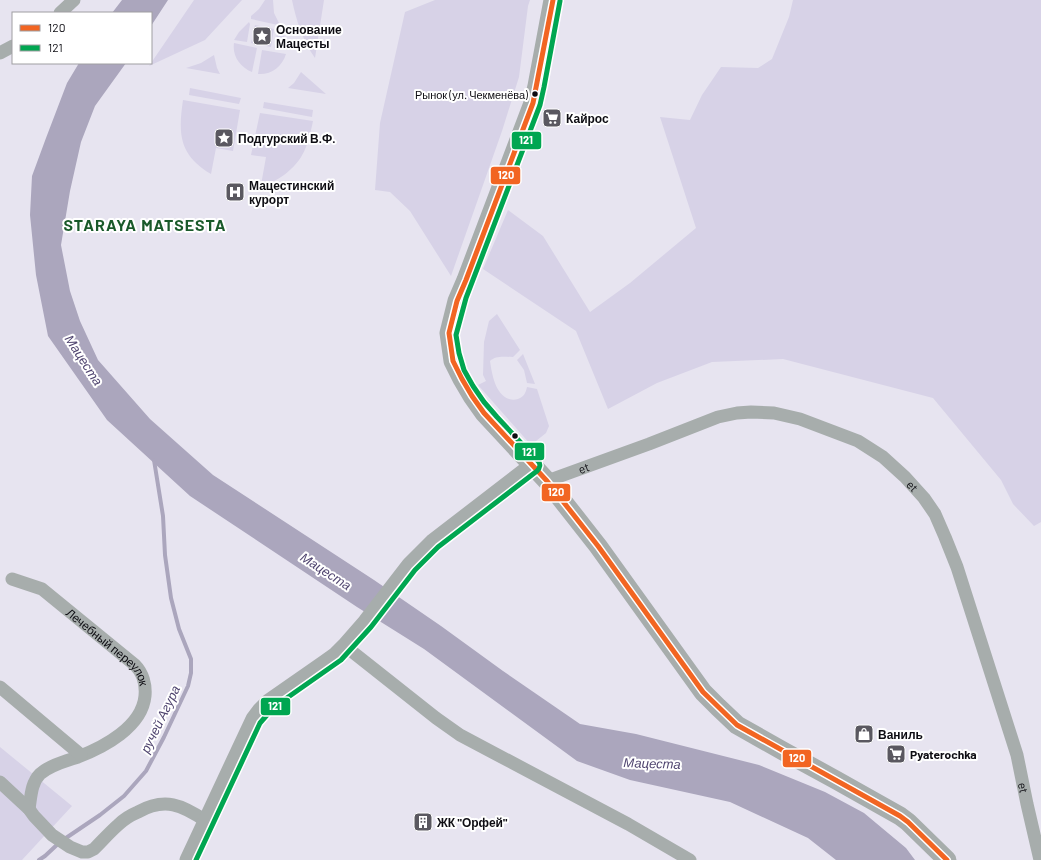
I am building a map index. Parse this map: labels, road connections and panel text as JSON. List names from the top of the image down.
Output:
{
  "streets": {
    "street": ["et", "Лечебный переулок"]
  },
  "districts": ["STARAYA MATSESTA"],
  "water": ["Мацеста", "ручей Агура"],
  "places": {
    "place": ["Основание Мацесты", "Подгурский В.Ф."],
    "other": ["Рынок (ул. Чекменёва)"],
    "supermarket": ["Кайрос", "Pyaterochka"],
    "hospital": ["Мацестинский курорт"],
    "shop": ["Ваниль"],
    "building": ["ЖК \"Орфей\""]
  },
  "lines": ["transit line 120", "transit line 121"],
  "legend": ["120", "121"]
}
